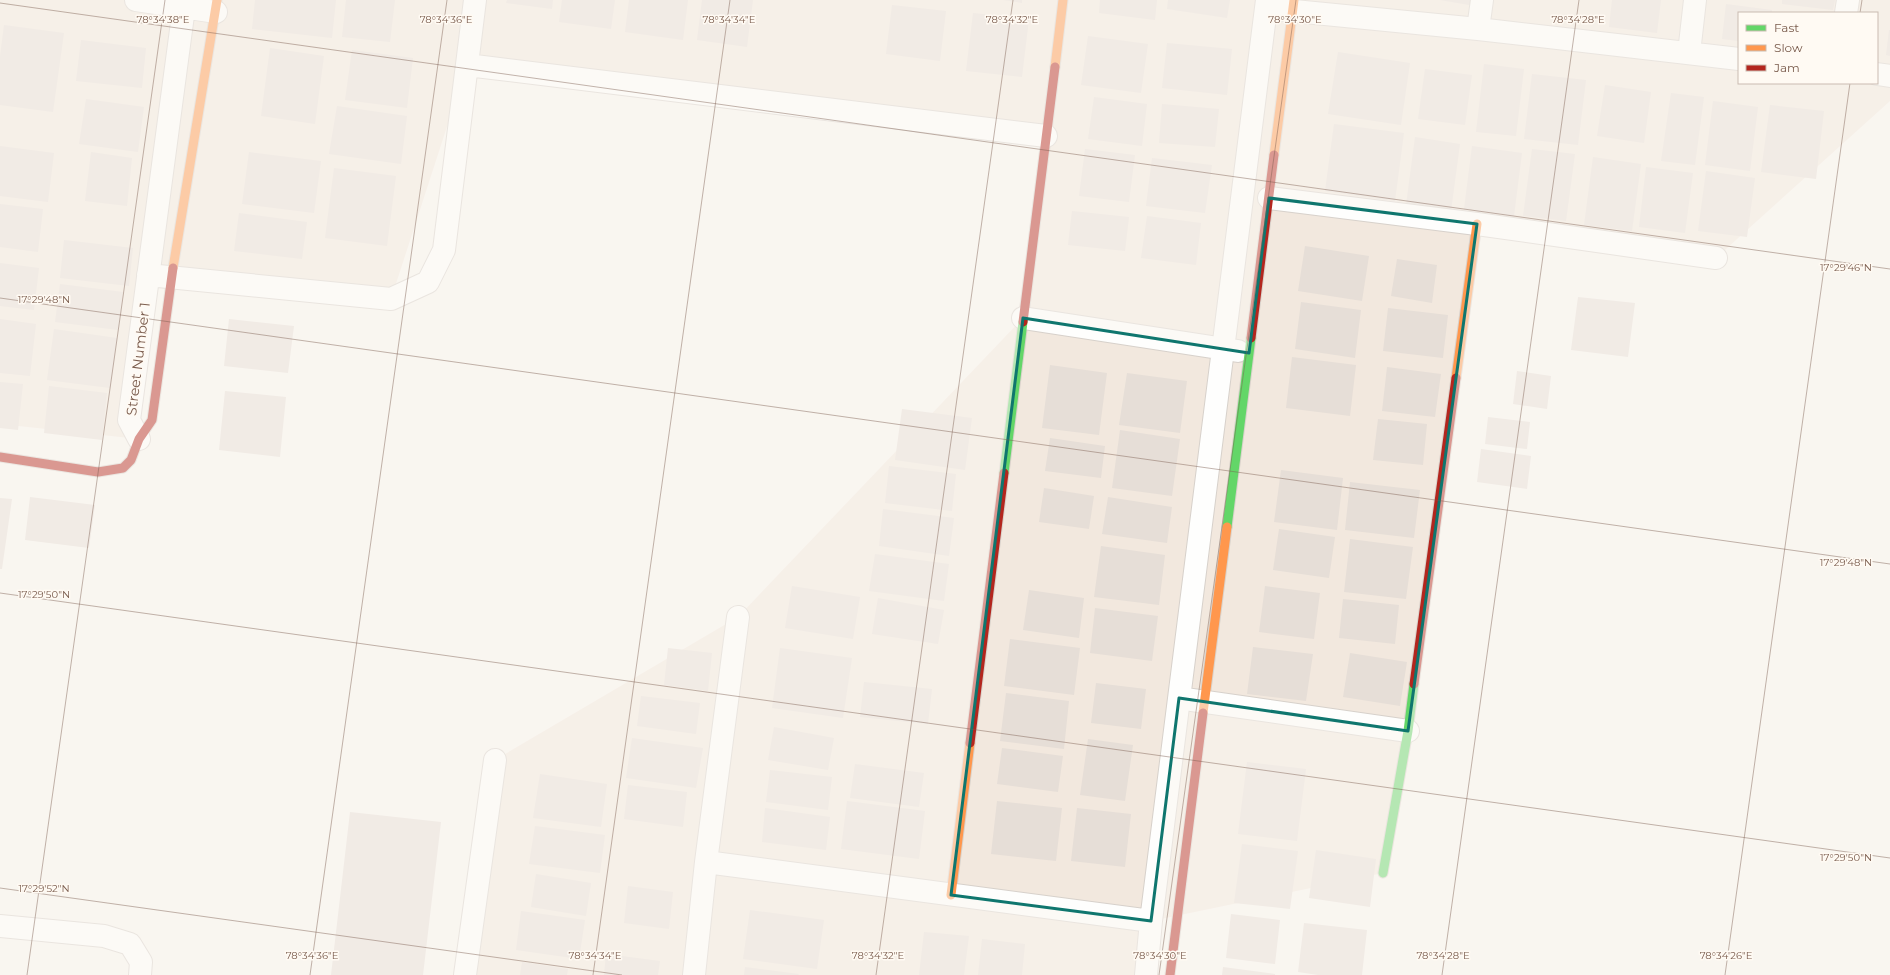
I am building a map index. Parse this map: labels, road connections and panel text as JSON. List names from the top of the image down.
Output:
{
  "streets": {
    "street": ["Street Number 1"]
  },
  "legend": ["Fast", "Slow", "Jam"],
  "coordinates": [
    "78°34'38\"E",
    "78°34'36\"E",
    "78°34'34\"E",
    "78°34'32\"E",
    "78°34'30\"E",
    "78°34'28\"E",
    "17°29'46\"N",
    "17°29'48\"N",
    "17°29'50\"N",
    "17°29'52\"N",
    "78°34'26\"E"
  ]
}
